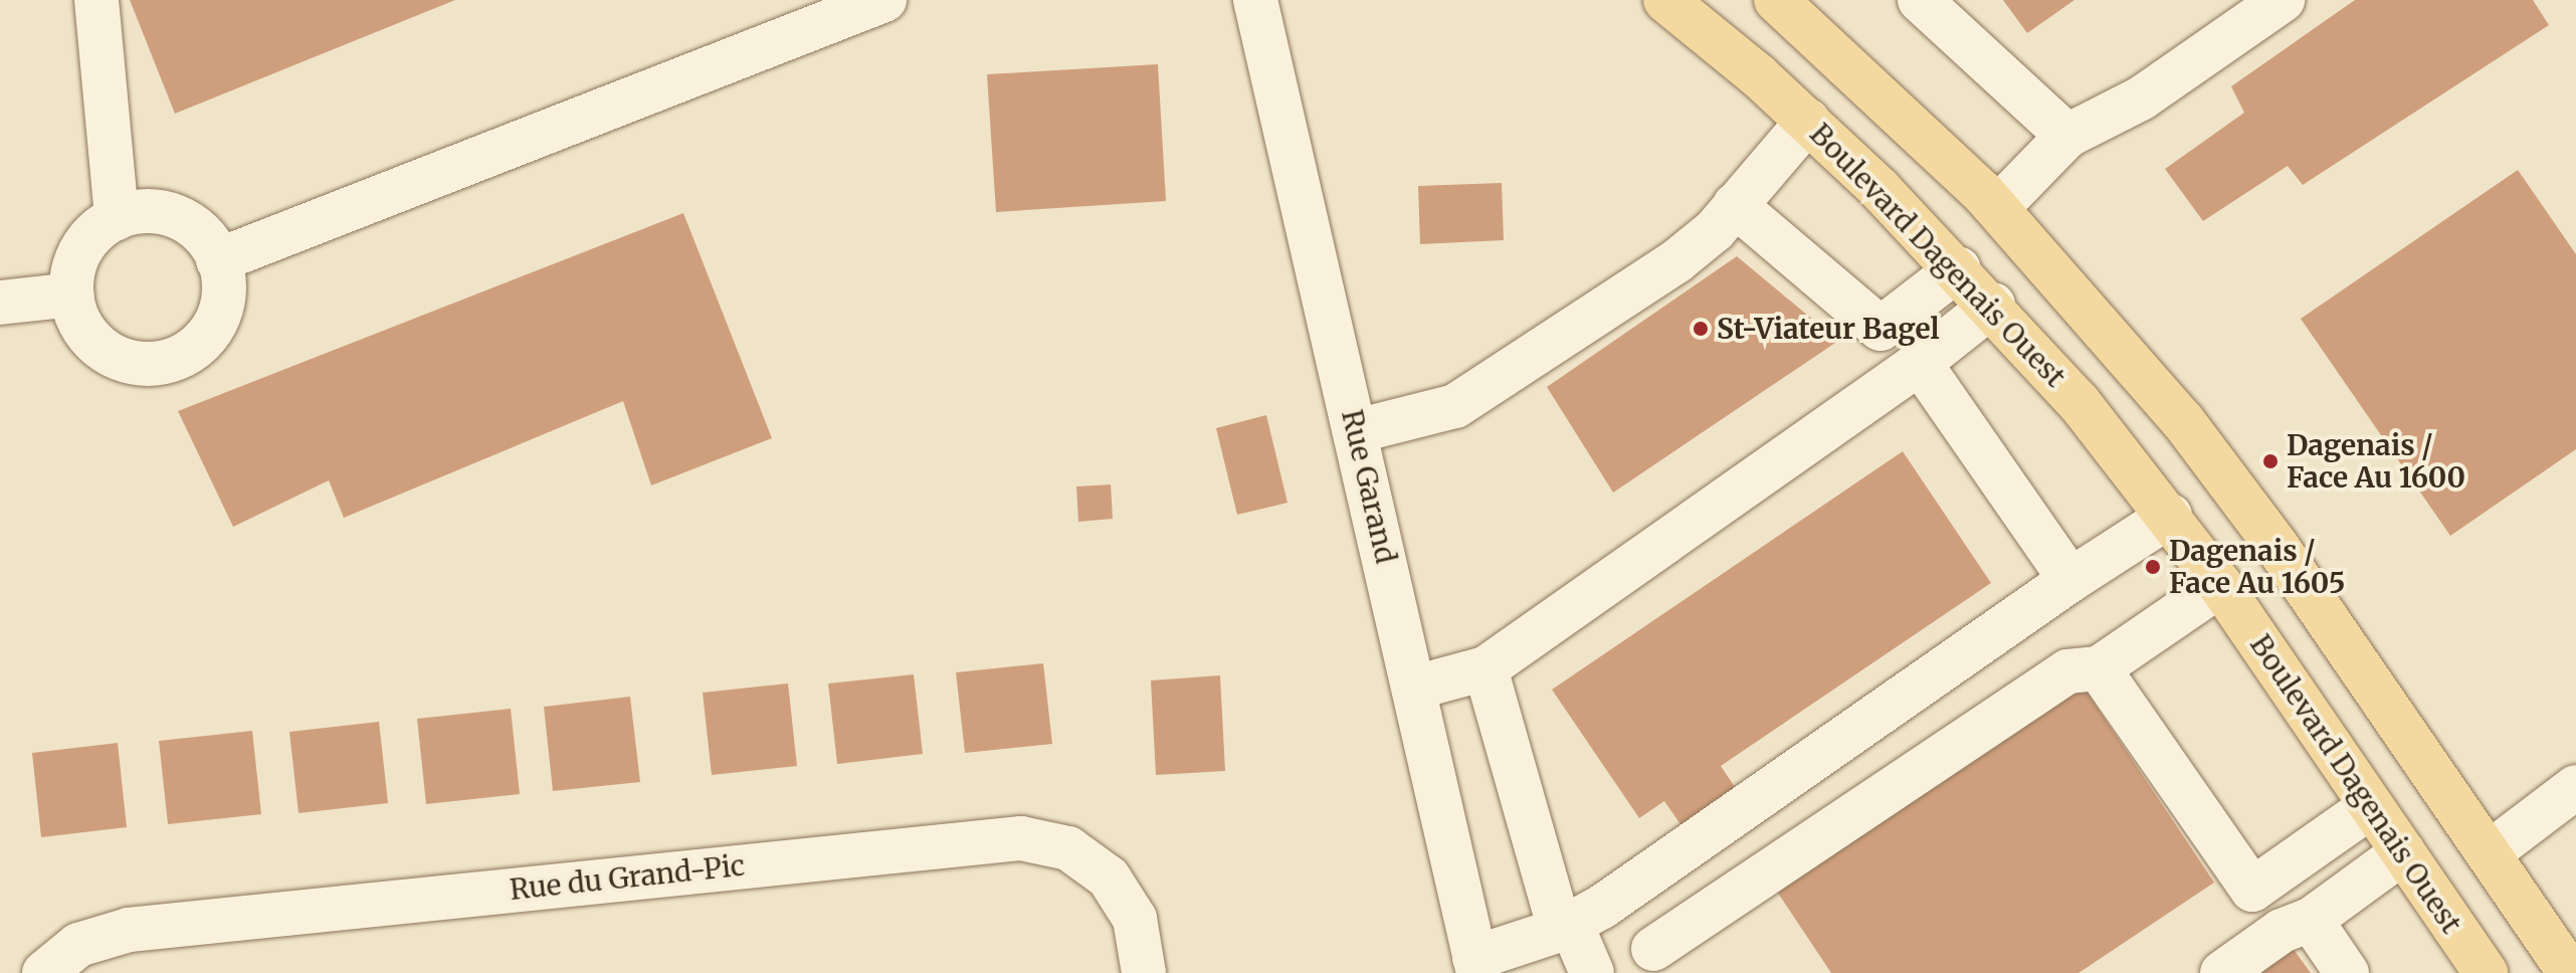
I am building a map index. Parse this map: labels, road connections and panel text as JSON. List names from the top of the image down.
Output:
{
  "streets": {
    "main road": ["Boulevard Dagenais Ouest"],
    "street": ["Rue Garand", "Rue du Grand-Pic"]
  },
  "places": ["St-Viateur Bagel", "Dagenais / Face Au 1600", "Dagenais / Face Au 1605"]
}
